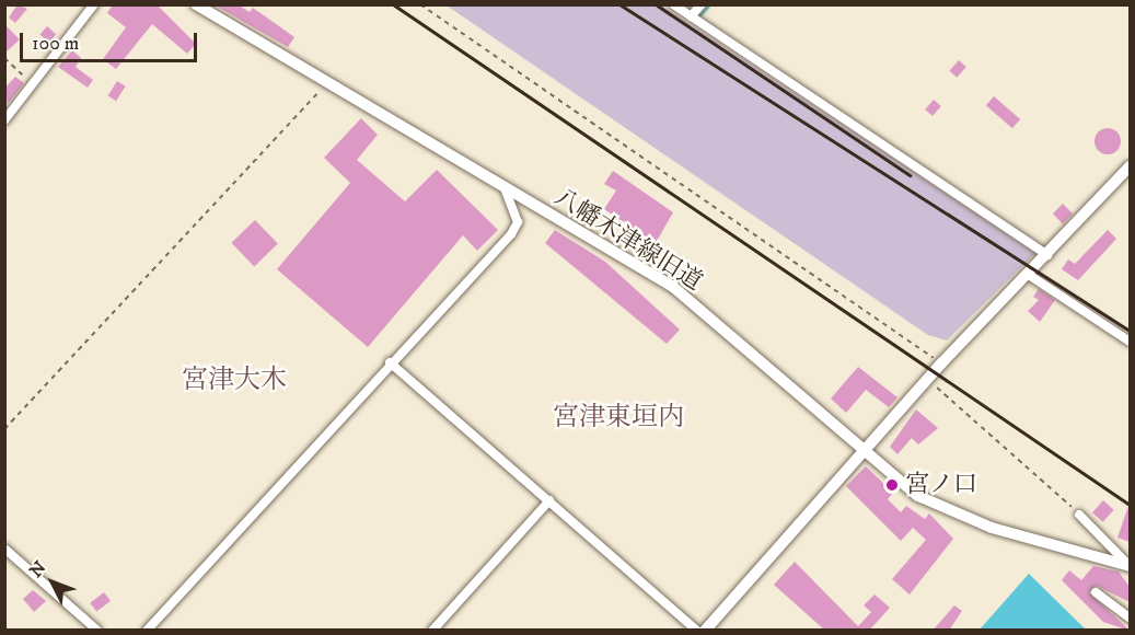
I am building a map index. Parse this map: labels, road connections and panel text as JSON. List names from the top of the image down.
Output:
{
  "streets": {
    "street": ["八幡木津線旧道"]
  },
  "districts": ["宮津大木", "宮津東垣内"],
  "places": ["宮ノ口"],
  "scale_bar": "100 m",
  "north": "top left"
}
